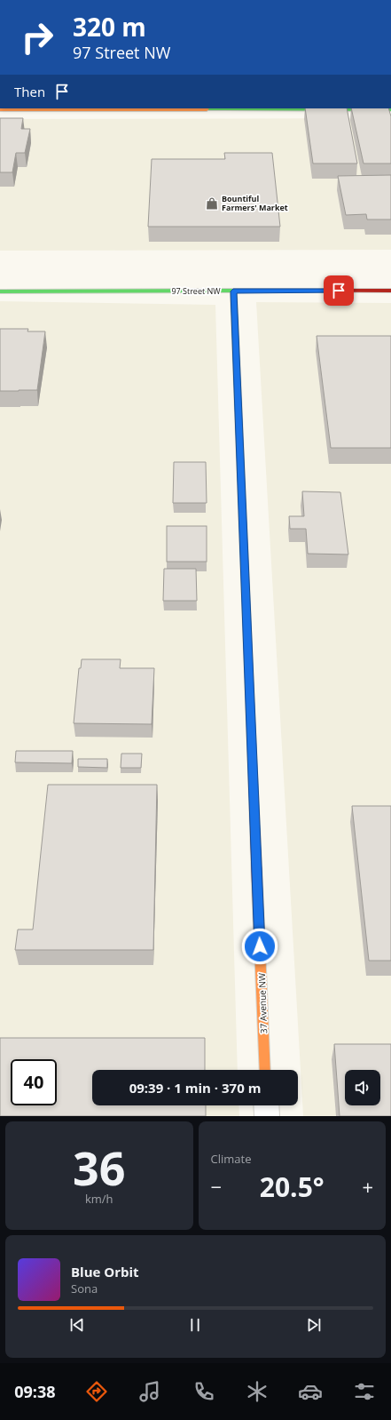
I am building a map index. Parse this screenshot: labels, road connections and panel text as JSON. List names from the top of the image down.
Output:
{
  "streets": {
    "street": ["97 Street NW", "37 Avenue NW"]
  },
  "crossings": [
    ["97 Street NW", "37 Avenue NW"]
  ],
  "places": {
    "shop": ["Bountiful Farmers' Market"]
  },
  "page": {
    "turn": ["320 m", "97 Street NW"],
    "then": "Then",
    "limit": "40",
    "trip": "09:39 · 1 min · 370 m",
    "tile": [
      ["36", "km/h"],
      "Climate"
    ],
    "heat": ["−", "20.5°", "+"],
    "song": ["Blue Orbit", "Sona"],
    "tabs": "09:38"
  }
}
